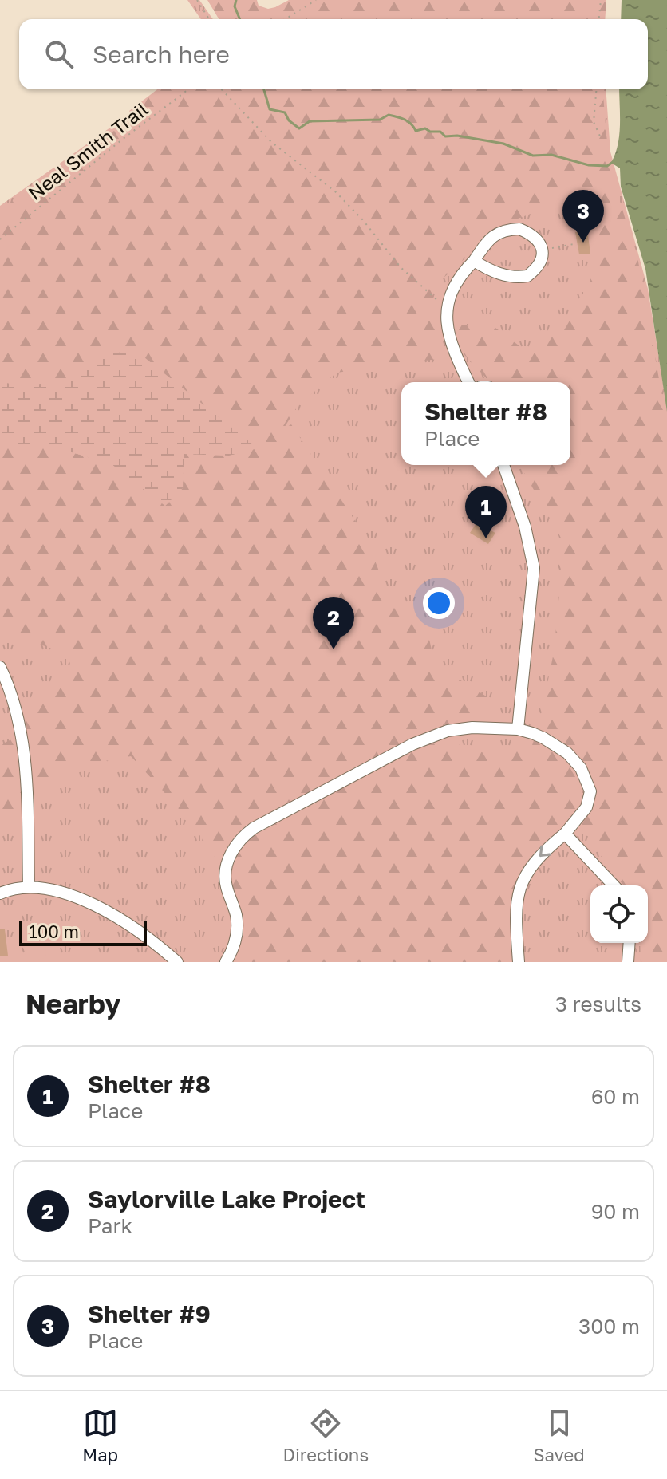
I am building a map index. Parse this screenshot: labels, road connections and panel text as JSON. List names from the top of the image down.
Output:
{
  "streets": {
    "path": ["Neal Smith Trail"]
  },
  "scale_bar": "100 m",
  "page": {
    "search": "Search here",
    "pins": ["3", "1", "2"],
    "popup": ["Shelter #8", "Place"],
    "scale": "100 m",
    "heading": ["Nearby", "3 results"],
    "list": [
      {
        "mark": "1",
        "name": "Shelter #8",
        "note": "Place",
        "value": "60 m"
      },
      {
        "mark": "2",
        "name": "Saylorville Lake Project",
        "note": "Park",
        "value": "90 m"
      },
      {
        "mark": "3",
        "name": "Shelter #9",
        "note": "Place",
        "value": "300 m"
      }
    ],
    "nav": ["Map", "Directions", "Saved"]
  }
}
